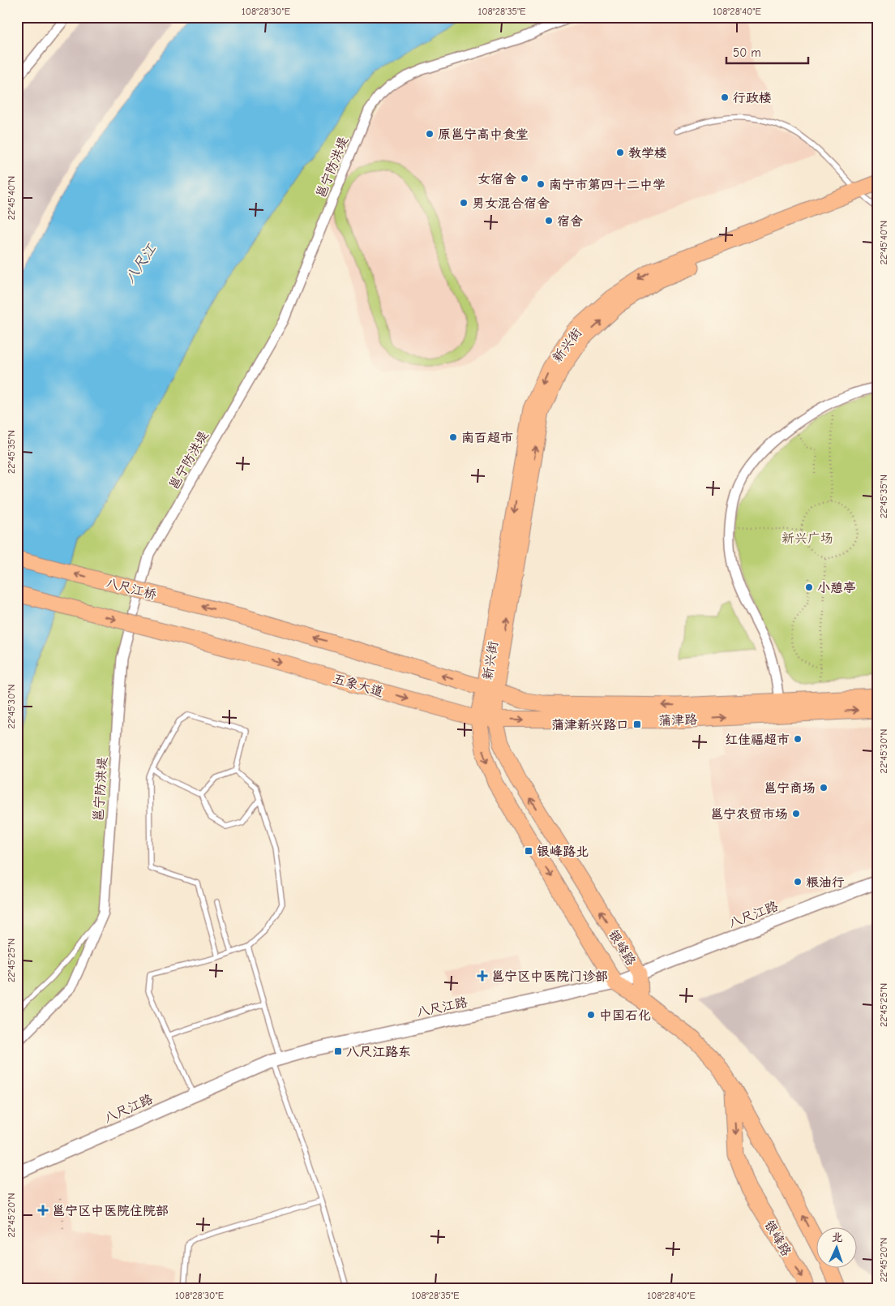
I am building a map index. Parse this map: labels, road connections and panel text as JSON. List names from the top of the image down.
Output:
{
  "streets": {
    "main road": [
      "新兴街",
      "八尺江桥",
      "五象大道",
      "蒲津路",
      "银峰路"
    ],
    "street": ["邕宁防洪堤", "八尺江路"]
  },
  "crossings": [
    ["新兴街", "八尺江桥"],
    ["新兴街", "蒲津路"],
    ["新兴街", "银峰路"],
    ["八尺江桥", "蒲津路"],
    ["八尺江桥", "银峰路"],
    ["五象大道", "蒲津路"],
    ["五象大道", "银峰路"],
    ["蒲津路", "银峰路"],
    ["八尺江路", "银峰路"]
  ],
  "one_way": ["八尺江桥", "五象大道"],
  "water": ["八尺江"],
  "parks": ["新兴广场"],
  "places": {
    "other": [
      "行政楼",
      "原邕宁高中食堂",
      "教学楼",
      "女宿舍",
      "南宁市第四十二中学",
      "男女混合宿舍",
      "宿舍",
      "南百超市",
      "小憩亭",
      "红佳福超市",
      "邕宁商场",
      "邕宁农贸市场",
      "粮油行",
      "中国石化"
    ],
    "transit": ["蒲津新兴路口", "银峰路北", "八尺江路东"],
    "health": ["邕宁区中医院门诊部", "邕宁区中医院住院部"]
  },
  "scale_bar": "50 m",
  "north": "top",
  "coordinates": [
    "108°28'30\"E",
    "108°28'35\"E",
    "108°28'40\"E",
    "22°45'40\"N",
    "22°45'35\"N",
    "22°45'30\"N",
    "22°45'25\"N",
    "22°45'20\"N"
  ]
}
